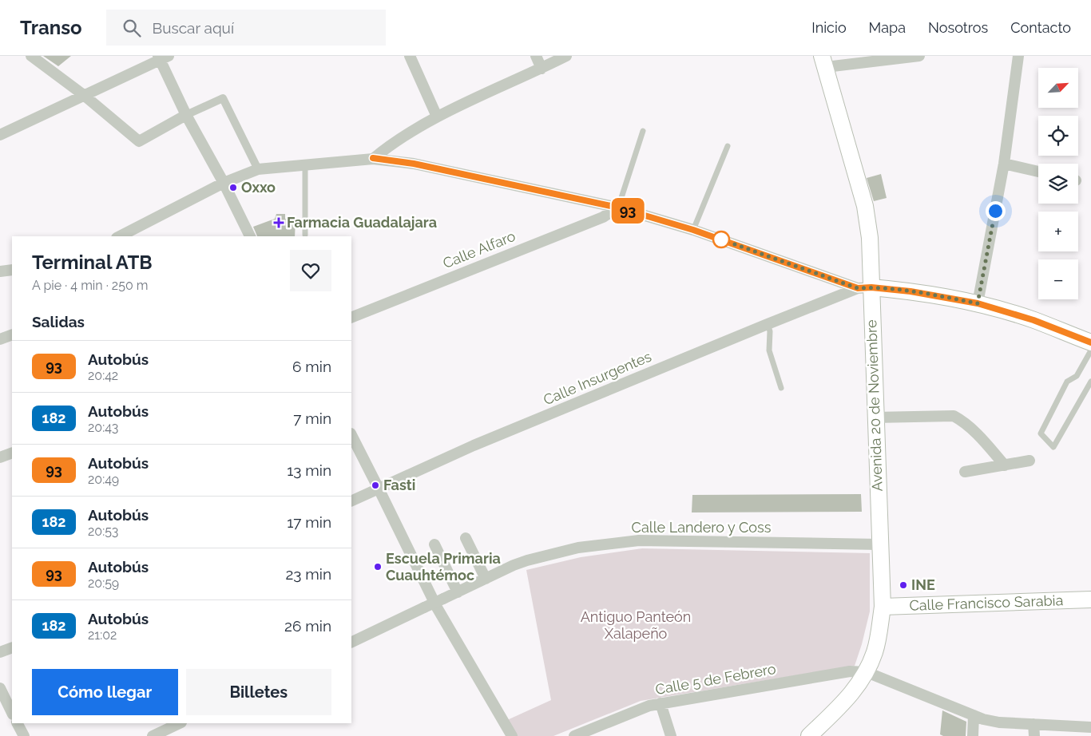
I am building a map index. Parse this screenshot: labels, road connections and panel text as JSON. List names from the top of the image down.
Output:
{
  "streets": {
    "main road": ["Avenida 20 de Noviembre", "Calle Francisco Sarabia"],
    "street": [
      "Calle Alfaro",
      "Calle Insurgentes",
      "Calle Landero y Coss",
      "Calle 5 de Febrero"
    ]
  },
  "crossings": [
    ["Calle Insurgentes", "Avenida 20 de Noviembre"],
    ["Avenida 20 de Noviembre", "Calle Landero y Coss"],
    ["Avenida 20 de Noviembre", "Calle Francisco Sarabia"],
    ["Avenida 20 de Noviembre", "Calle 5 de Febrero"]
  ],
  "parks": ["Antiguo Panteón Xalapeño"],
  "places": {
    "other": [
      "Oxxo",
      "Fasti",
      "Escuela Primaria Cuauhtémoc",
      "INE"
    ],
    "health": ["Farmacia Guadalajara"]
  },
  "lines": ["bus line 93"],
  "north": "top right",
  "page": {
    "header": "Transo",
    "search": "Buscar aquí",
    "nav": [
      "Inicio",
      "Mapa",
      "Nosotros",
      "Contacto"
    ],
    "on_map": "93",
    "map_buttons": ["+", "−"],
    "heading": [
      ["Terminal ATB", "A pie · 4 min · 250 m"],
      "Salidas"
    ],
    "list": [
      {
        "mark": "93",
        "name": "Autobús",
        "note": "20:42",
        "value": "6 min"
      },
      {
        "mark": "182",
        "name": "Autobús",
        "note": "20:43",
        "value": "7 min"
      },
      {
        "mark": "93",
        "name": "Autobús",
        "note": "20:49",
        "value": "13 min"
      },
      {
        "mark": "182",
        "name": "Autobús",
        "note": "20:53",
        "value": "17 min"
      },
      {
        "mark": "93",
        "name": "Autobús",
        "note": "20:59",
        "value": "23 min"
      },
      {
        "mark": "182",
        "name": "Autobús",
        "note": "21:02",
        "value": "26 min"
      }
    ],
    "buttons": ["Cómo llegar", "Billetes"]
  }
}
